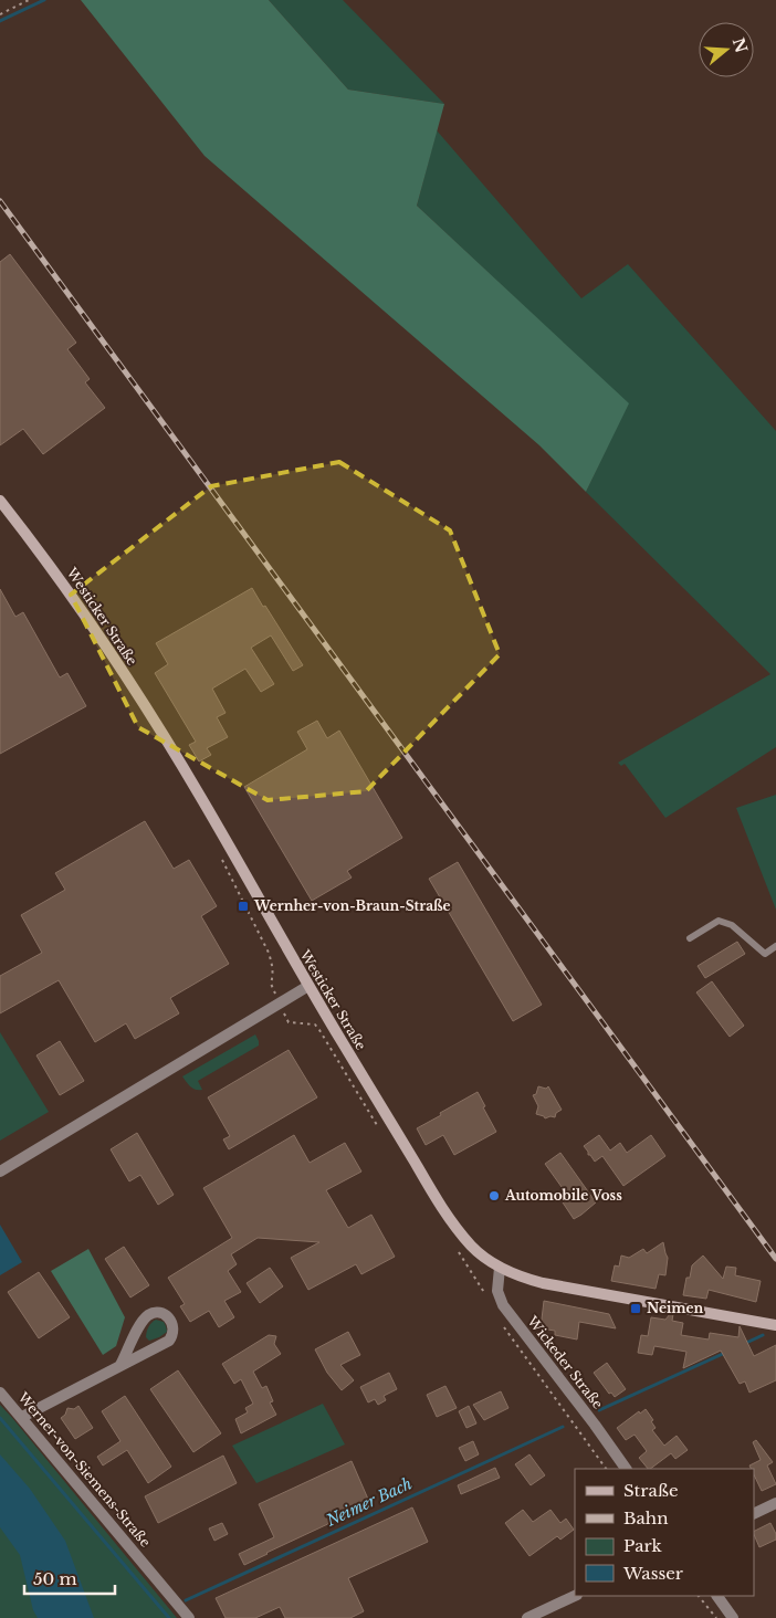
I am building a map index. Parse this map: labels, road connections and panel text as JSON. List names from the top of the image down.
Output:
{
  "streets": {
    "main road": ["Westicker Straße"],
    "street": ["Wickeder Straße", "Werner-von-Siemens-Straße"]
  },
  "crossings": [
    ["Westicker Straße", "Wickeder Straße"]
  ],
  "water": ["Neimer Bach"],
  "places": {
    "transit": ["Wernher-von-Braun-Straße", "Neimen"],
    "other": ["Automobile Voss"]
  },
  "legend": [
    "Straße",
    "Bahn",
    "Park",
    "Wasser"
  ],
  "scale_bar": "50 m",
  "north": "right"
}
